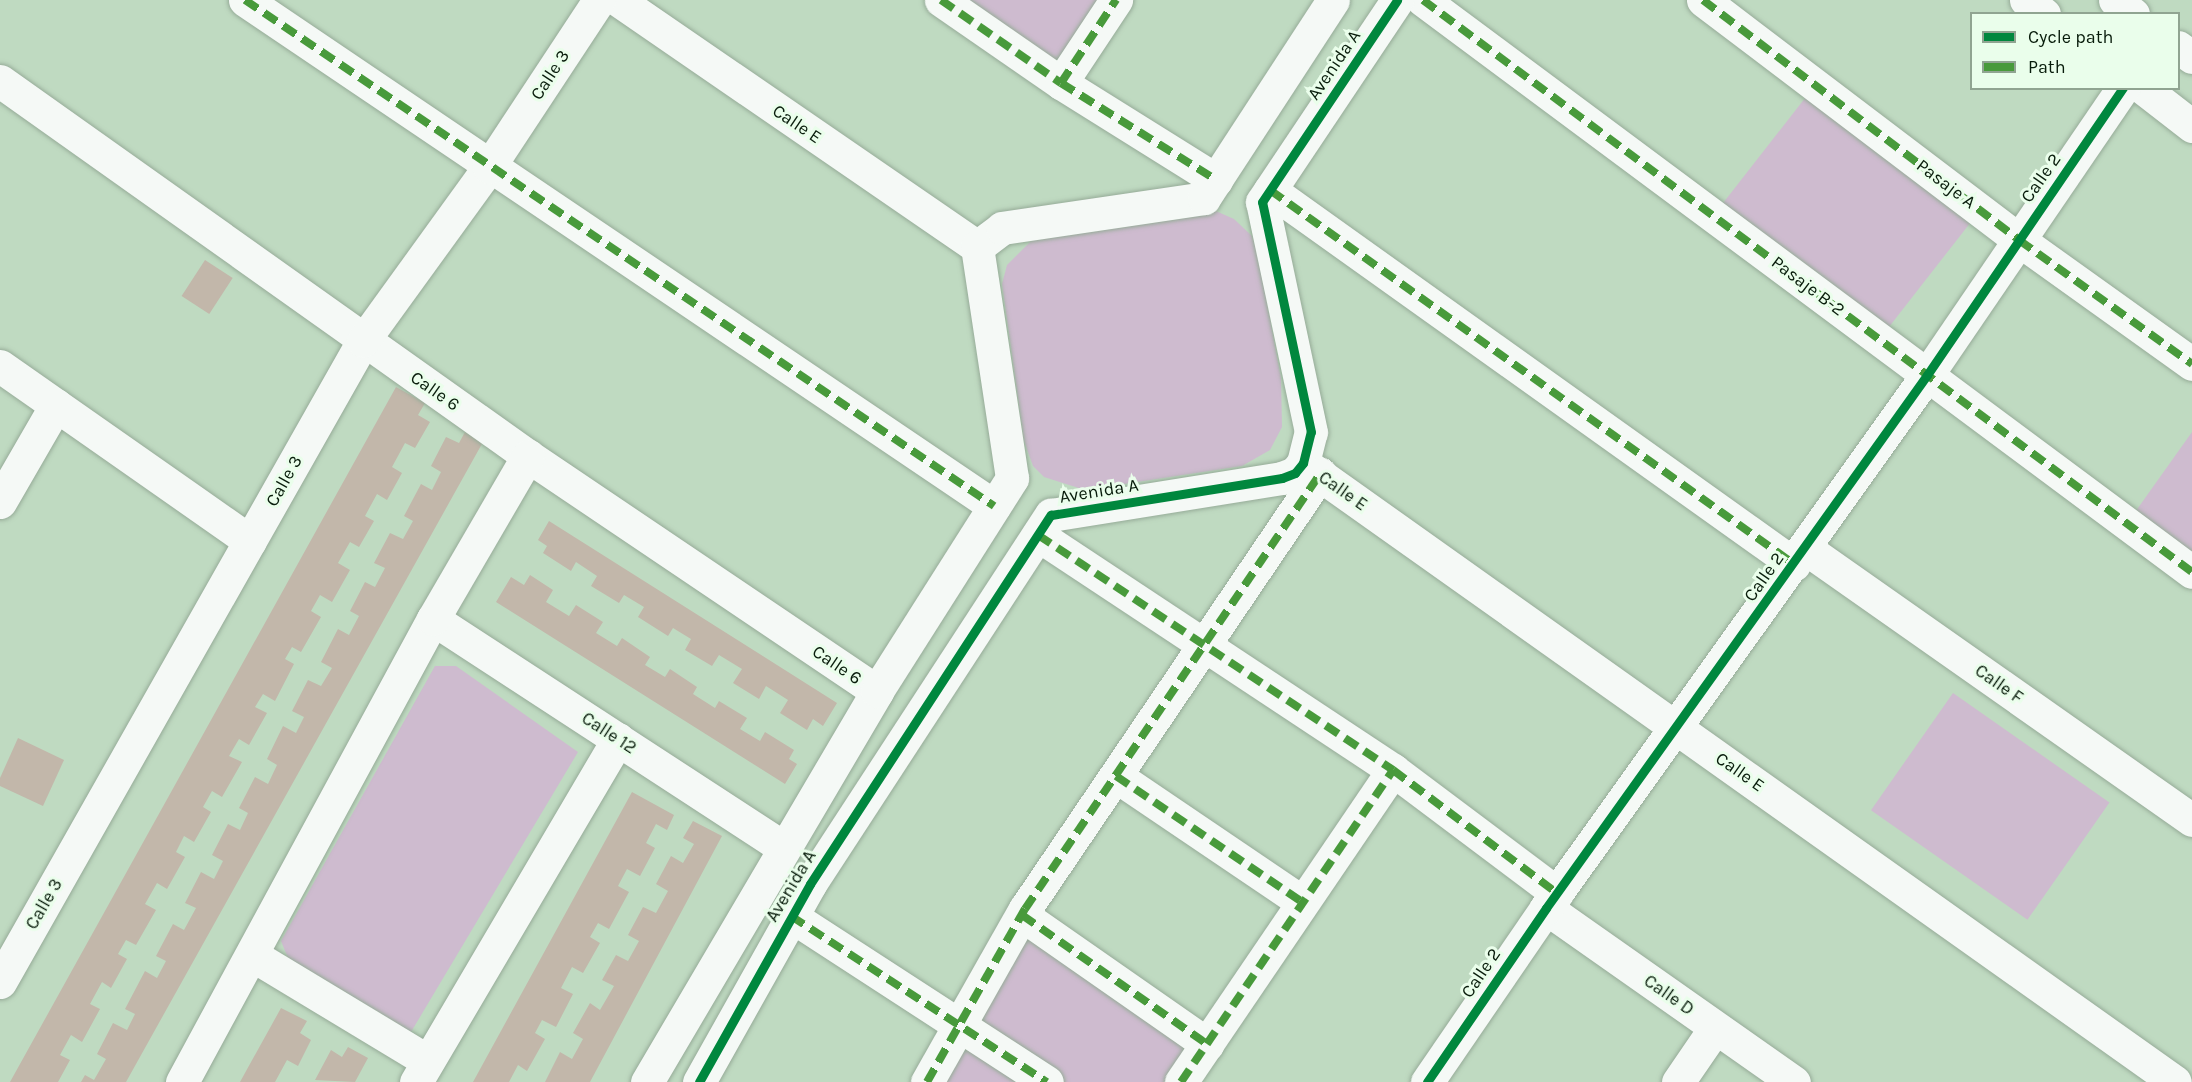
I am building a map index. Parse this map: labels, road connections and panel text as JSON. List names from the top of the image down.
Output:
{
  "streets": {
    "street": [
      "Avenida A",
      "Calle 3",
      "Calle E",
      "Calle 2",
      "Pasaje A",
      "Pasaje B-2",
      "Calle 6",
      "Calle F",
      "Calle 12",
      "Calle D"
    ]
  },
  "crossings": [
    ["Avenida A", "Calle E"],
    ["Avenida A", "Calle 6"],
    ["Avenida A", "Calle F"],
    ["Avenida A", "Calle 12"],
    ["Avenida A", "Calle D"],
    ["Calle 3", "Calle 6"],
    ["Calle E", "Calle 2"],
    ["Calle 2", "Pasaje A"],
    ["Calle 2", "Pasaje B-2"],
    ["Calle 2", "Calle F"],
    ["Calle 2", "Calle D"]
  ],
  "legend": ["Cycle path", "Path"]
}
